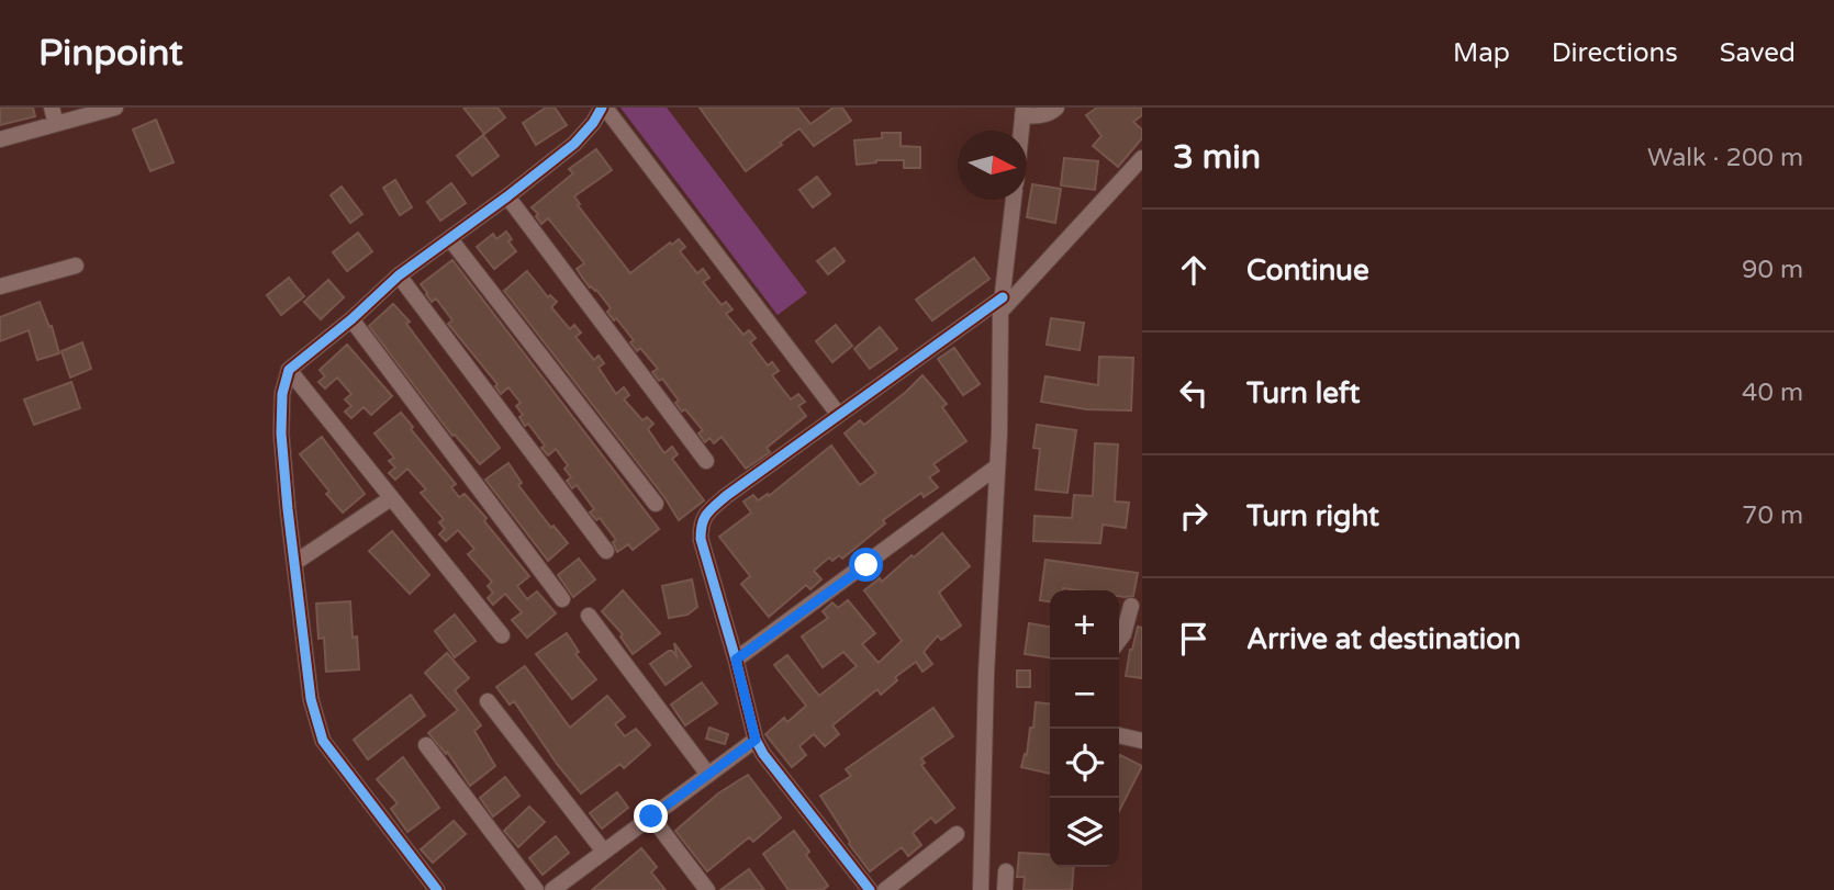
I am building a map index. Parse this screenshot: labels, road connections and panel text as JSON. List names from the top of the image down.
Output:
{
  "north": "right",
  "page": {
    "header": "Pinpoint",
    "nav": ["Map", "Directions", "Saved"],
    "heading": ["3 min", "Walk · 200 m"],
    "list": [
      ["Continue", "90 m"],
      ["Turn left", "40 m"],
      ["Turn right", "70 m"],
      "Arrive at destination"
    ],
    "map_buttons": ["+", "−"]
  }
}
